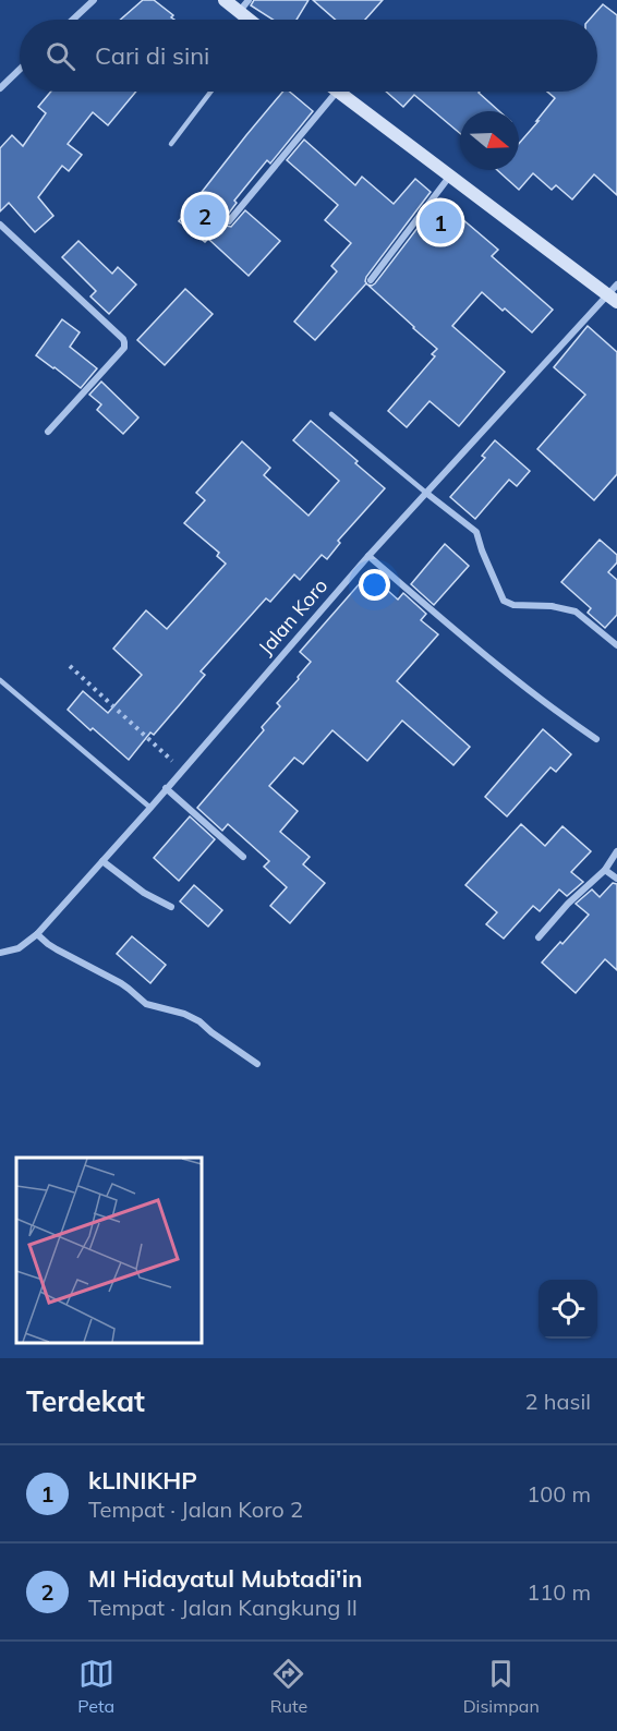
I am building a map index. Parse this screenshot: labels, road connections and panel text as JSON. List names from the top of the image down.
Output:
{
  "streets": {
    "street": ["Jalan Koro"]
  },
  "north": "right",
  "page": {
    "search": "Cari di sini",
    "pins": ["2", "1"],
    "heading": ["Terdekat", "2 hasil"],
    "list": [
      {
        "mark": "1",
        "name": "kLINIKHP",
        "note": "Tempat · Jalan Koro 2",
        "value": "100 m"
      },
      {
        "mark": "2",
        "name": "MI Hidayatul Mubtadi'in",
        "note": "Tempat · Jalan Kangkung II",
        "value": "110 m"
      }
    ],
    "nav": ["Peta", "Rute", "Disimpan"]
  }
}
